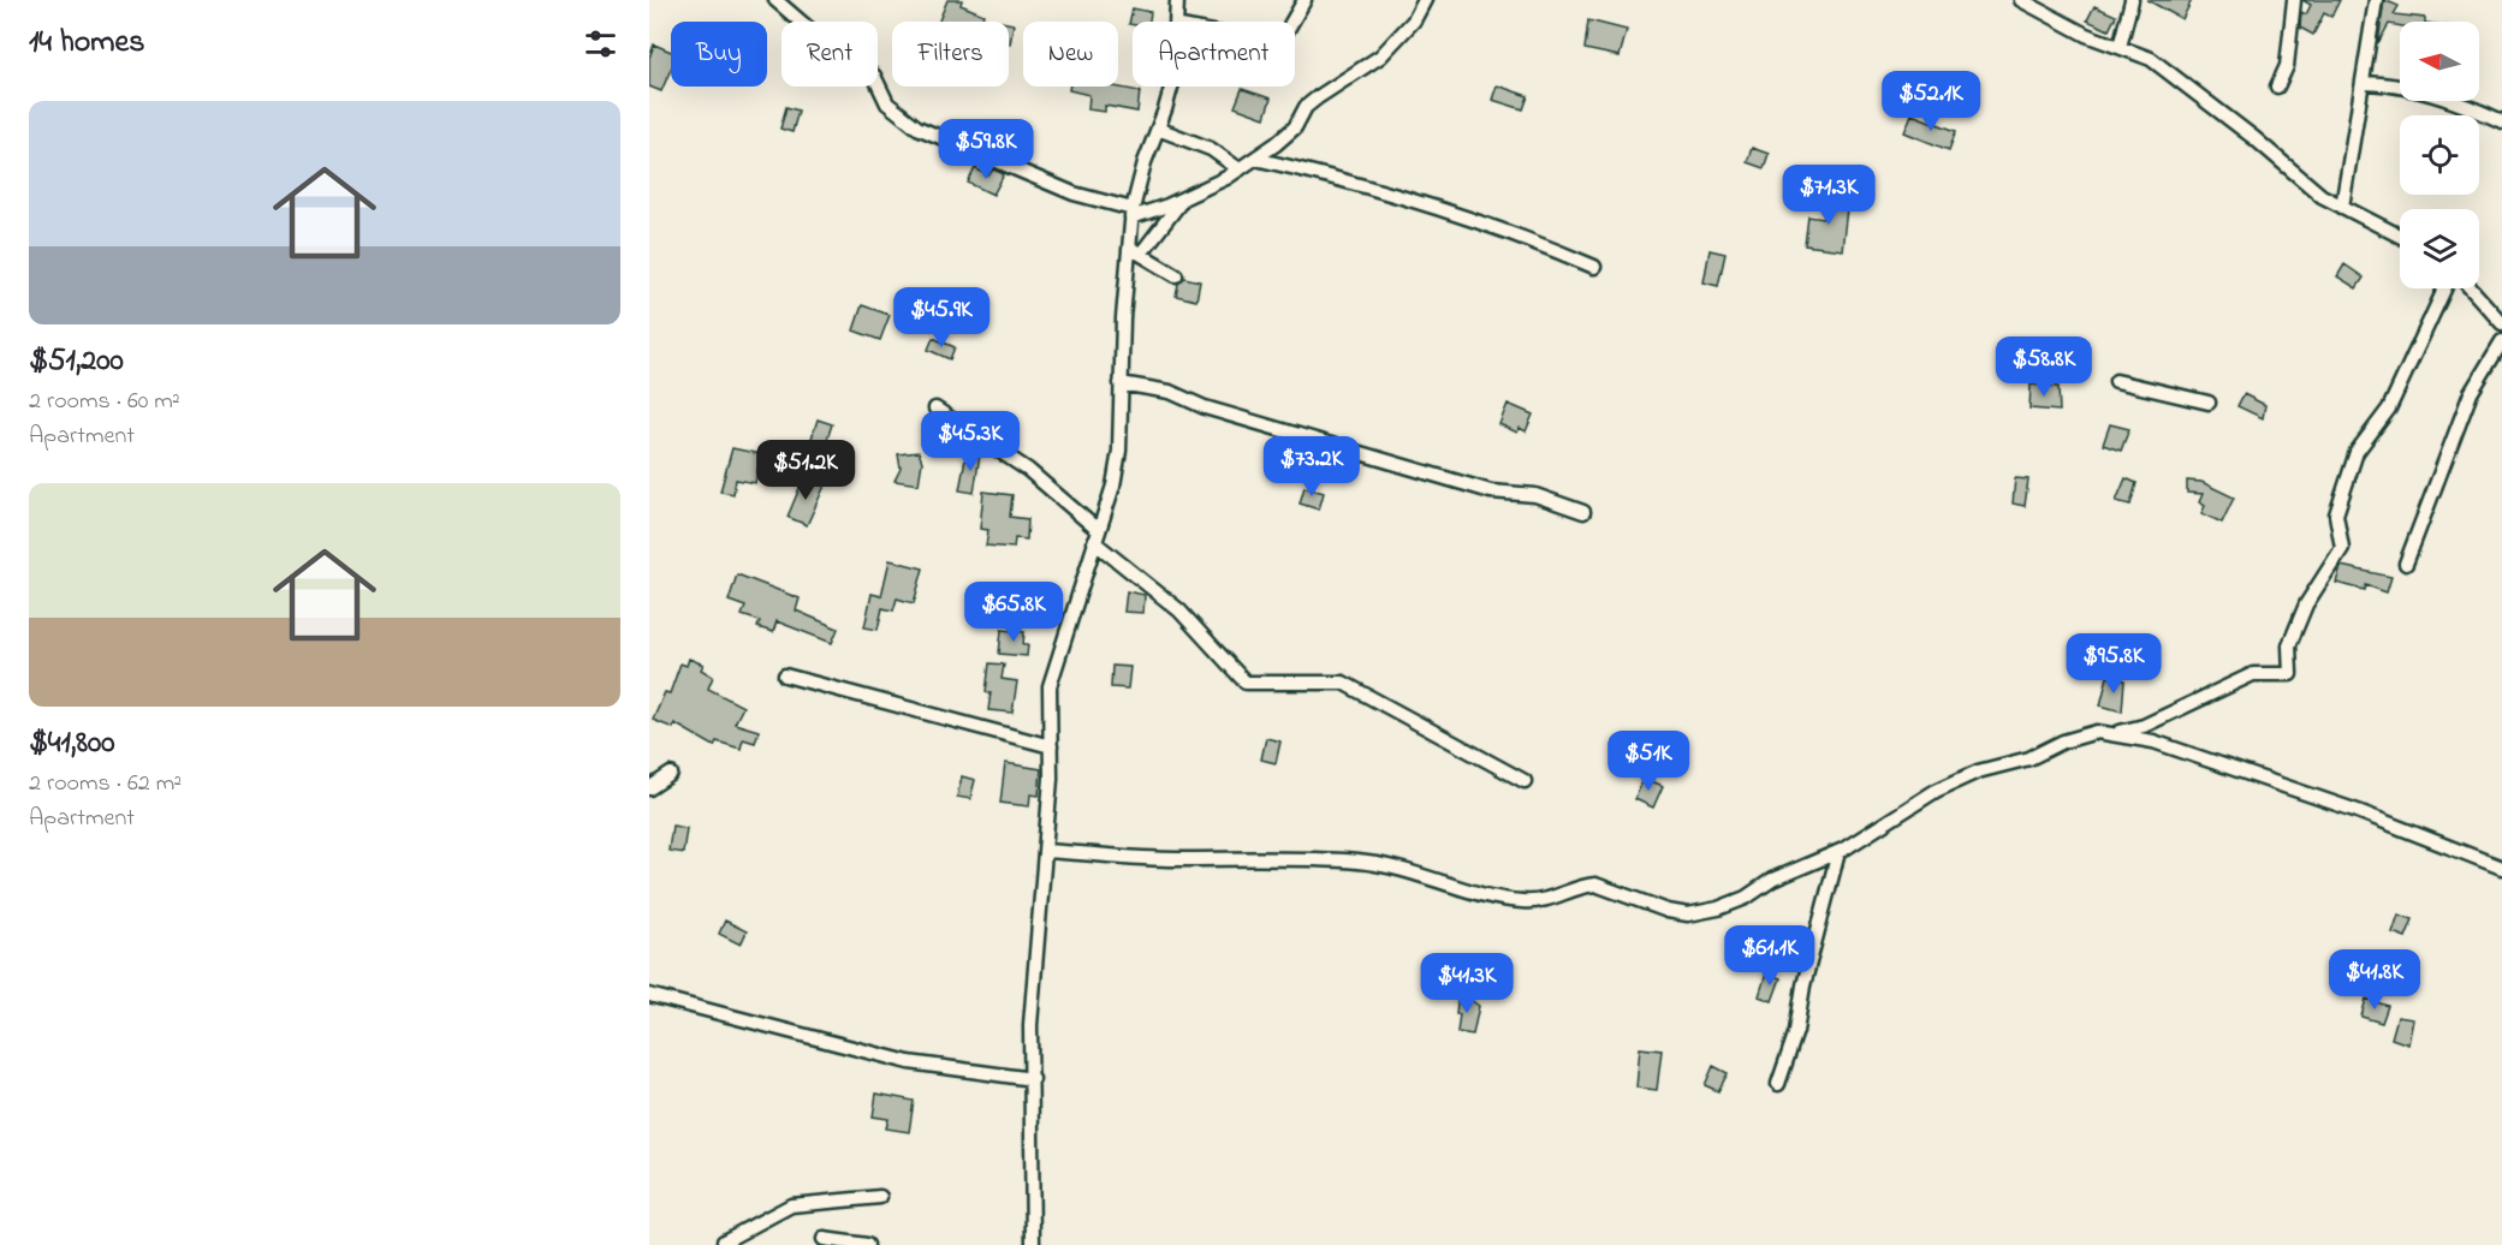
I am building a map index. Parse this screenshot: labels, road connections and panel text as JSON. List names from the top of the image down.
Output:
{
  "north": "left",
  "page": {
    "heading": "14 homes",
    "chip": [
      "Buy",
      "Rent",
      "Filters",
      "New",
      "Apartment"
    ],
    "price": [
      "$52.1K",
      "$59.8K",
      "$71.3K",
      "$45.9K",
      "$58.8K",
      "$45.3K",
      "$73.2K",
      "$51.2K",
      "$65.8K",
      "$95.8K",
      "$51K",
      "$61.1K",
      "$41.8K",
      "$41.3K"
    ],
    "list": [
      {
        "name": "$51,200",
        "note": "2 rooms · 60 m² · Apartment"
      },
      {
        "name": "$41,800",
        "note": "2 rooms · 62 m² · Apartment"
      }
    ]
  }
}
